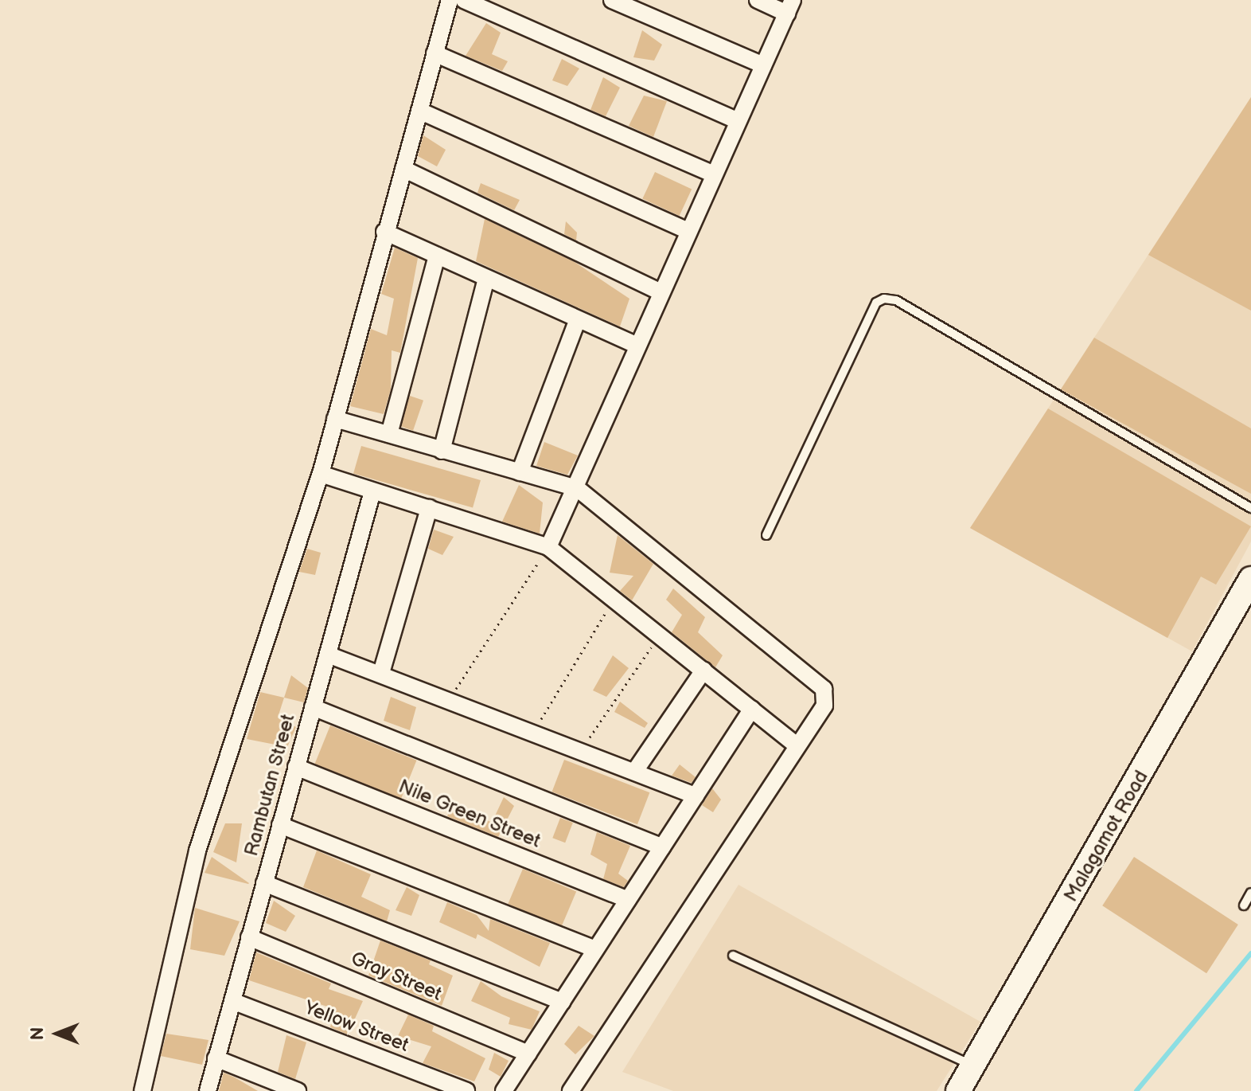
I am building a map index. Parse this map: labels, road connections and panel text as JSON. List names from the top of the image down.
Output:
{
  "streets": {
    "street": [
      "Rambutan Street",
      "Nile Green Street",
      "Malagamot Road",
      "Gray Street",
      "Yellow Street"
    ]
  },
  "crossings": [
    ["Rambutan Street", "Nile Green Street"],
    ["Rambutan Street", "Gray Street"],
    ["Rambutan Street", "Yellow Street"]
  ],
  "north": "left"
}
